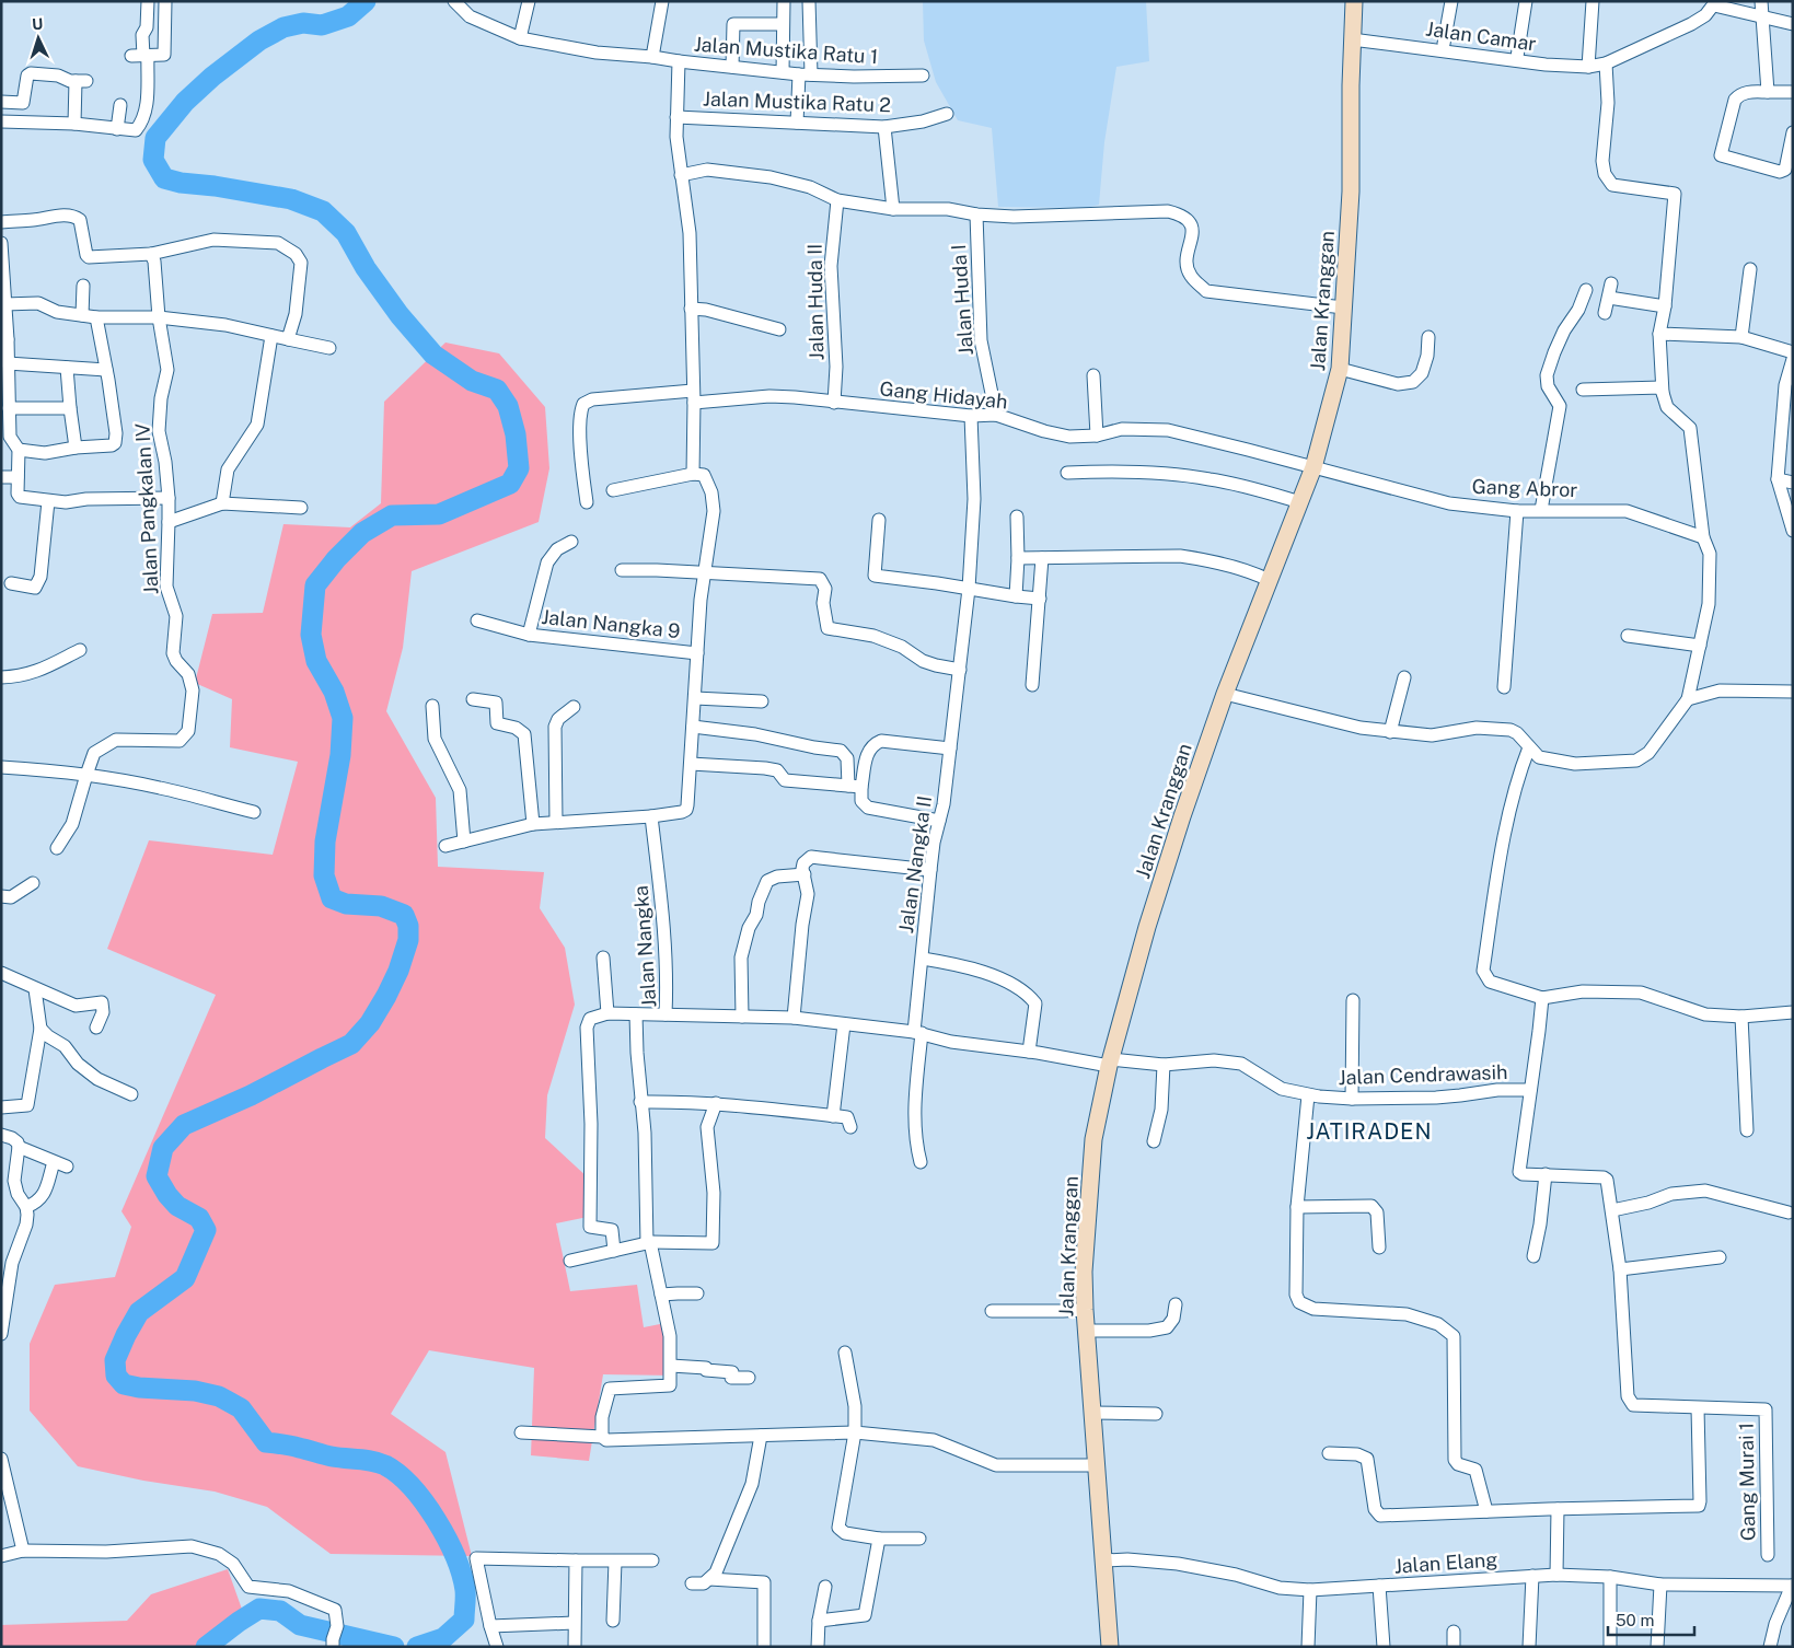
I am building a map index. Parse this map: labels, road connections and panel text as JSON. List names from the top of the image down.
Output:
{
  "streets": {
    "main road": ["Jalan Kranggan"],
    "street": [
      "Jalan Camar",
      "Jalan Mustika Ratu 1",
      "Jalan Mustika Ratu 2",
      "Jalan Huda I",
      "Jalan Huda II",
      "Gang Hidayah",
      "Gang Abror",
      "Jalan Pangkalan IV",
      "Jalan Nangka 9",
      "Jalan Nangka II",
      "Jalan Nangka",
      "Jalan Cendrawasih",
      "Gang Murai 1",
      "Jalan Elang"
    ]
  },
  "crossings": [
    ["Jalan Camar", "Jalan Kranggan"],
    ["Jalan Huda I", "Gang Hidayah"],
    ["Jalan Kranggan", "Gang Hidayah"],
    ["Jalan Kranggan", "Gang Abror"],
    ["Jalan Kranggan", "Jalan Nangka"],
    ["Jalan Kranggan", "Jalan Cendrawasih"],
    ["Jalan Kranggan", "Jalan Elang"],
    ["Jalan Huda II", "Gang Hidayah"],
    ["Gang Hidayah", "Gang Abror"],
    ["Gang Hidayah", "Jalan Nangka II"],
    ["Jalan Nangka II", "Jalan Nangka"],
    ["Jalan Nangka", "Jalan Cendrawasih"],
    ["Jalan Cendrawasih", "Gang Murai 1"]
  ],
  "districts": ["JATIRADEN"],
  "scale_bar": "50 m",
  "north": "top"
}
